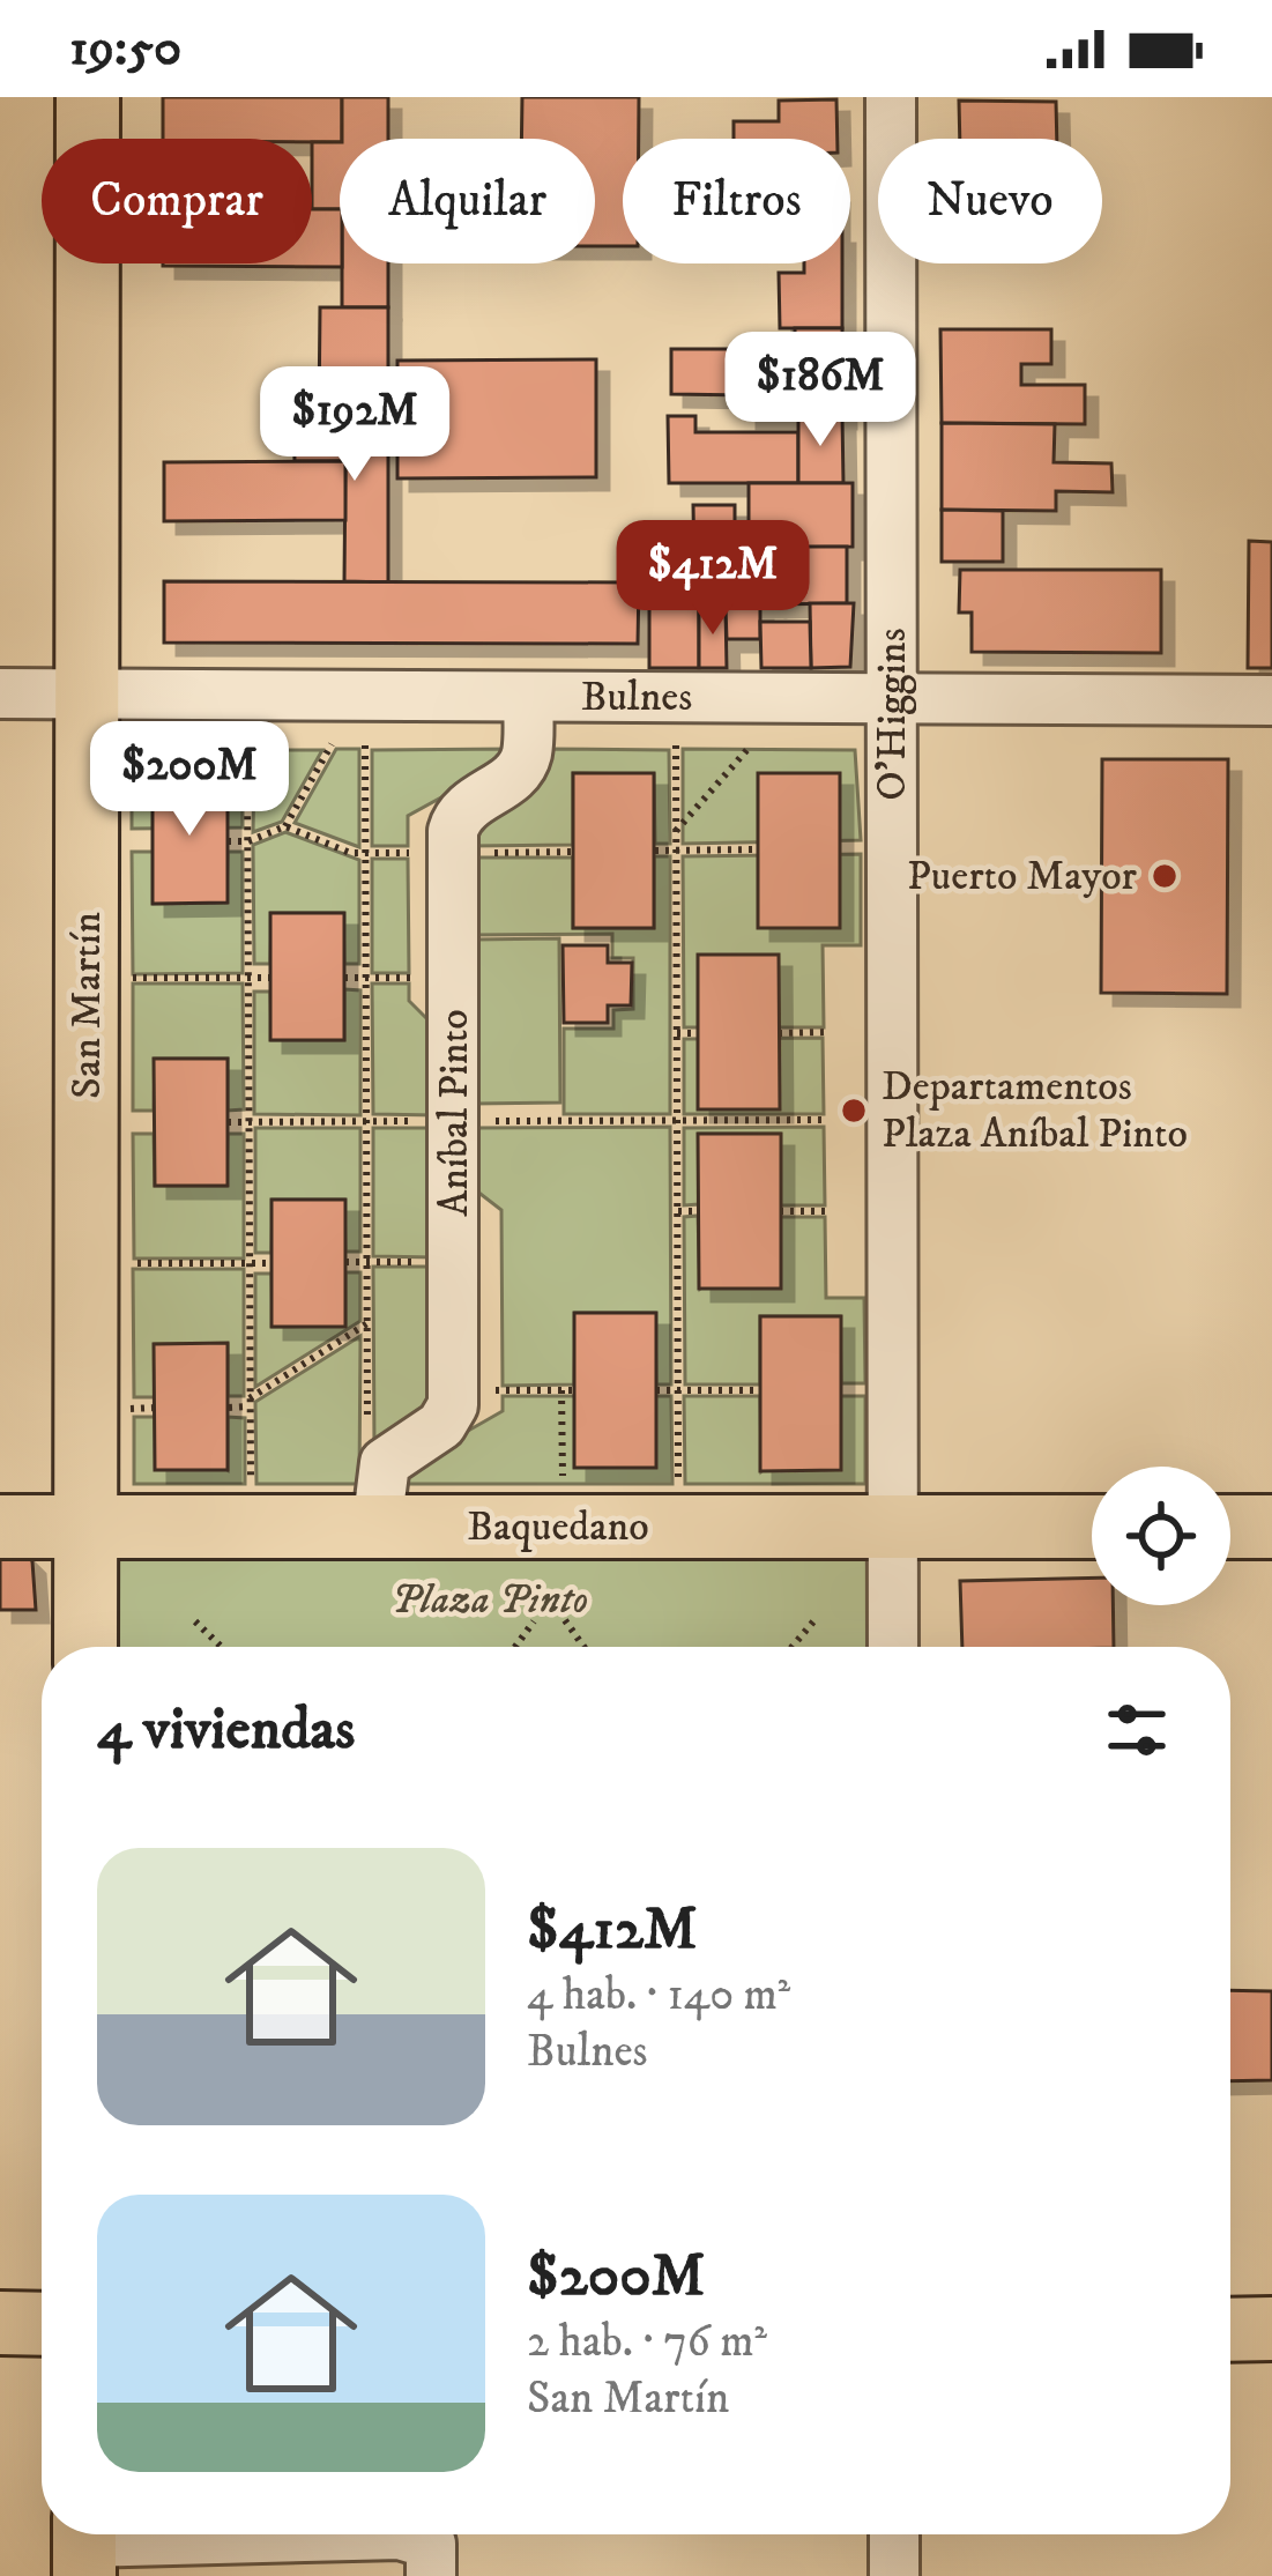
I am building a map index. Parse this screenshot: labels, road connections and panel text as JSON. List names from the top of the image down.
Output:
{
  "streets": {
    "main road": ["San Martín", "Baquedano"],
    "street": ["Bulnes", "O'Higgins", "Aníbal Pinto"]
  },
  "crossings": [
    ["Bulnes", "O'Higgins"],
    ["Bulnes", "San Martín"],
    ["Bulnes", "Aníbal Pinto"],
    ["O'Higgins", "Baquedano"],
    ["San Martín", "Baquedano"]
  ],
  "parks": ["Plaza Pinto"],
  "places": ["Puerto Mayor", "Departamentos Plaza Aníbal Pinto"],
  "page": {
    "status": "19:50",
    "chip": [
      "Comprar",
      "Alquilar",
      "Filtros",
      "Nuevo"
    ],
    "price": [
      "$186M",
      "$192M",
      "$412M",
      "$200M"
    ],
    "heading": "4 viviendas",
    "list": [
      {
        "name": "$412M",
        "note": "4 hab. · 140 m² · Bulnes"
      },
      {
        "name": "$200M",
        "note": "2 hab. · 76 m² · San Martín"
      }
    ]
  }
}
